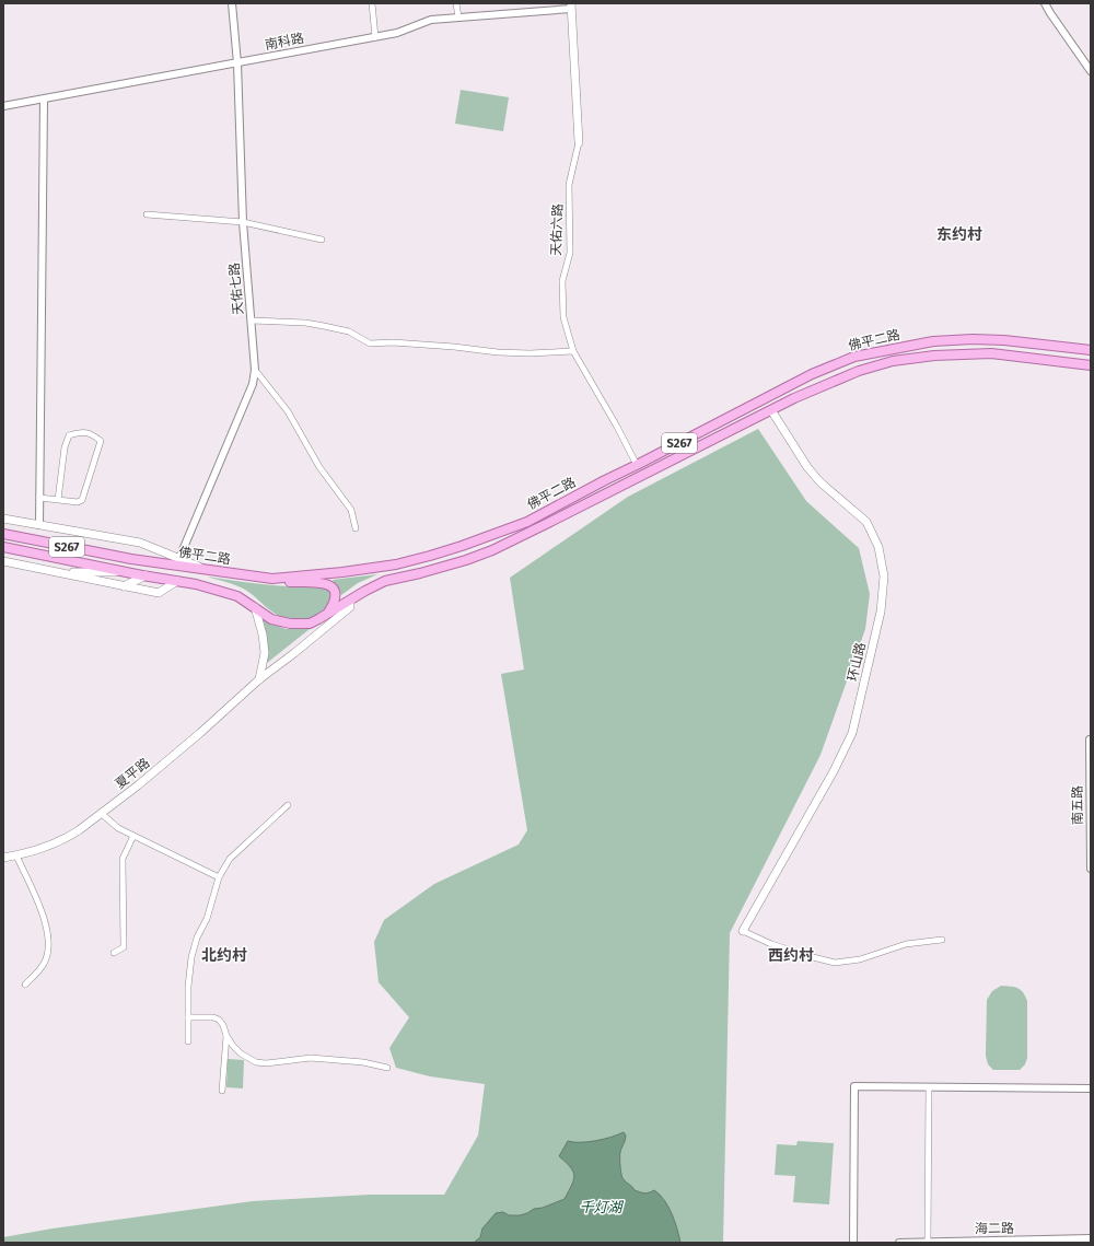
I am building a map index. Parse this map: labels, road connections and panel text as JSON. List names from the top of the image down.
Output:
{
  "streets": {
    "main road": [
      "天佑六路",
      "佛平二路",
      "S267",
      "环山路",
      "夏平路"
    ],
    "street": [
      "南科路",
      "天佑七路",
      "南五路",
      "海二路"
    ]
  },
  "crossings": [
    ["南科路", "天佑六路"],
    ["南科路", "天佑七路"],
    ["天佑六路", "佛平二路"],
    ["佛平二路", "S267"],
    ["佛平二路", "环山路"],
    ["佛平二路", "夏平路"]
  ],
  "districts": ["东约村", "北约村", "西约村"],
  "water": ["千灯湖"]
}
